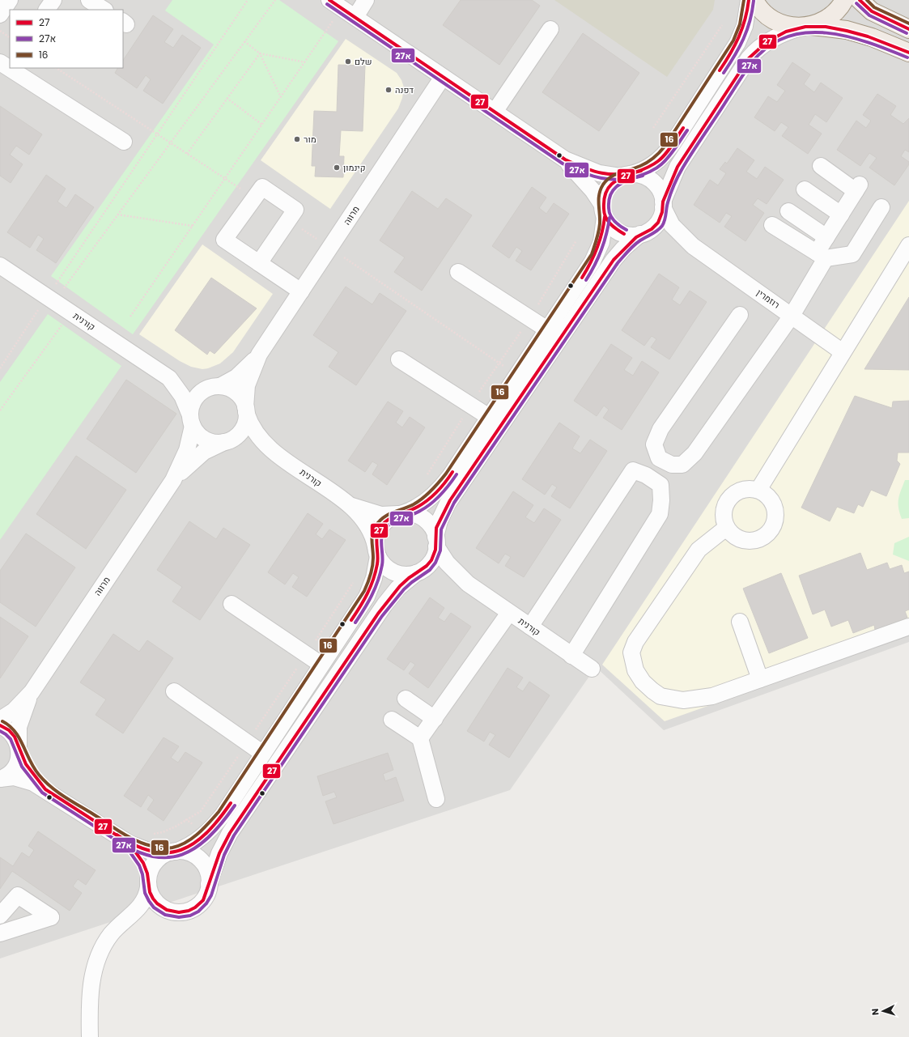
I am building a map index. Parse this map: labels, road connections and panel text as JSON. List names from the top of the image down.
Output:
{
  "streets": {
    "street": ["מרווה", "רוזמרין", "קורנית"]
  },
  "crossings": [
    ["מרווה", "קורנית"]
  ],
  "places": [
    "שלם",
    "דפנה",
    "מור",
    "קינמון"
  ],
  "lines": ["transit line 27", "transit line 16", "transit line 27א"],
  "legend": ["27", "27א", "16"],
  "north": "left"
}
